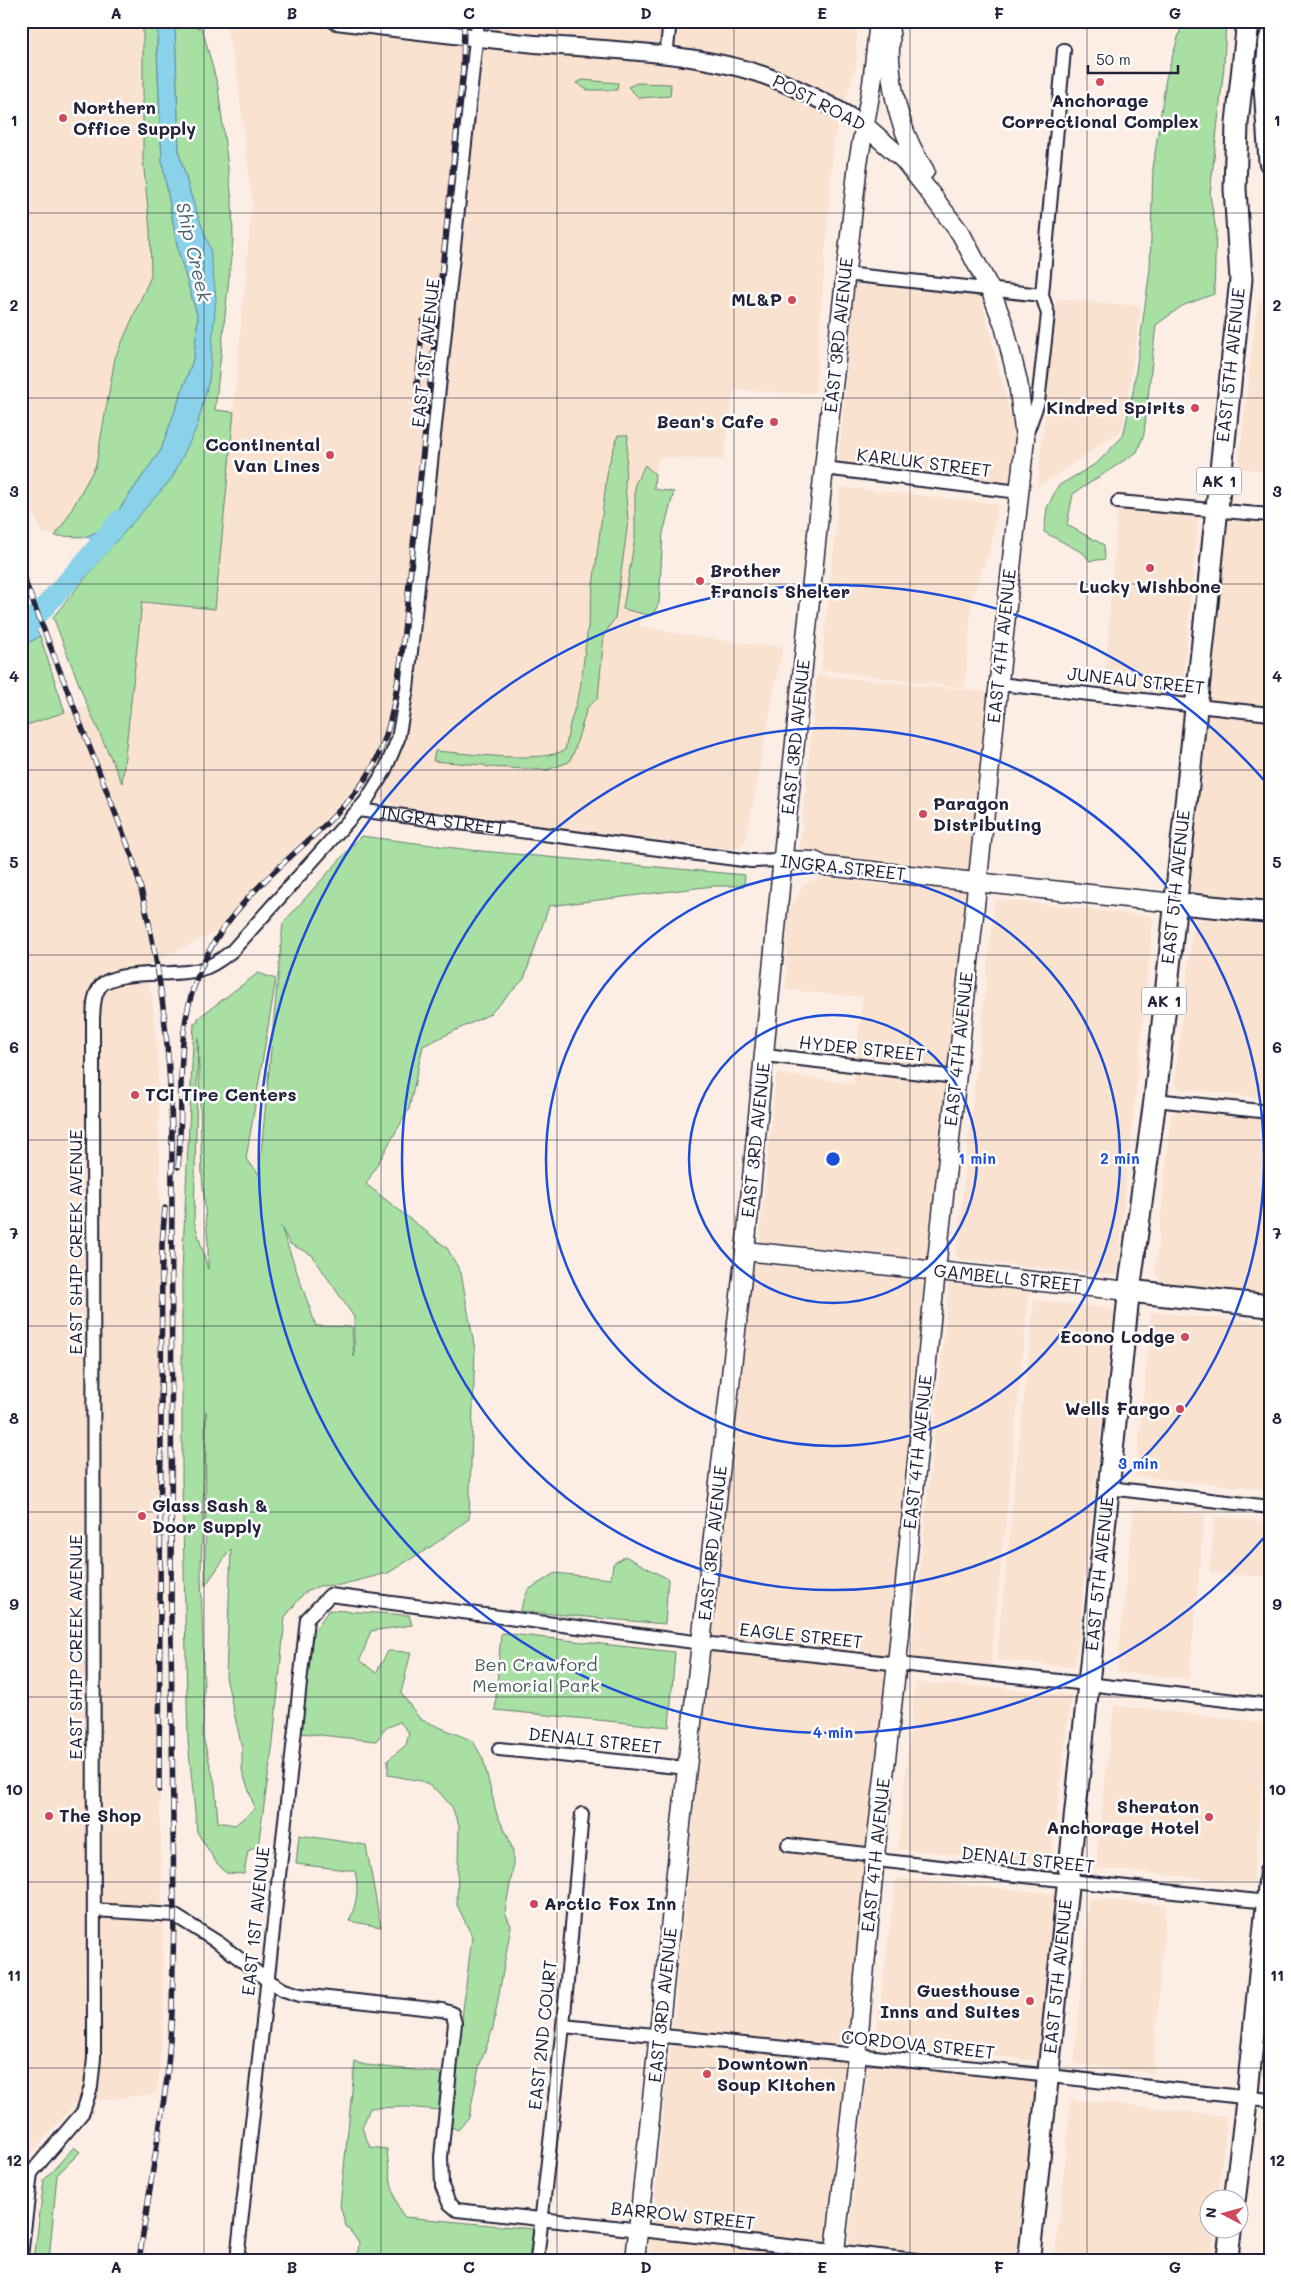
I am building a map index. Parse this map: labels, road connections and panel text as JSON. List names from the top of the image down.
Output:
{
  "streets": {
    "highway": ["EAST 5TH AVENUE", "AK 1", "GAMBELL STREET"],
    "main road": [
      "POST ROAD",
      "EAST 3RD AVENUE",
      "EAST 4TH AVENUE",
      "INGRA STREET"
    ],
    "street": [
      "EAST 1ST AVENUE",
      "KARLUK STREET",
      "JUNEAU STREET",
      "HYDER STREET",
      "EAST SHIP CREEK AVENUE",
      "EAGLE STREET",
      "DENALI STREET",
      "EAST 2ND COURT",
      "CORDOVA STREET",
      "BARROW STREET"
    ]
  },
  "crossings": [
    ["POST ROAD", "EAST 3RD AVENUE"],
    ["POST ROAD", "EAST 1ST AVENUE"],
    ["POST ROAD", "EAST 4TH AVENUE"],
    ["EAST 3RD AVENUE", "KARLUK STREET"],
    ["EAST 3RD AVENUE", "INGRA STREET"],
    ["EAST 3RD AVENUE", "HYDER STREET"],
    ["EAST 3RD AVENUE", "GAMBELL STREET"],
    ["EAST 3RD AVENUE", "EAGLE STREET"],
    ["EAST 3RD AVENUE", "DENALI STREET"],
    ["EAST 3RD AVENUE", "CORDOVA STREET"],
    ["EAST 3RD AVENUE", "BARROW STREET"],
    ["EAST 1ST AVENUE", "INGRA STREET"],
    ["EAST 1ST AVENUE", "EAST SHIP CREEK AVENUE"],
    ["EAST 1ST AVENUE", "EAGLE STREET"],
    ["EAST 1ST AVENUE", "BARROW STREET"],
    ["EAST 5TH AVENUE", "JUNEAU STREET"],
    ["EAST 5TH AVENUE", "INGRA STREET"],
    ["EAST 5TH AVENUE", "GAMBELL STREET"],
    ["EAST 5TH AVENUE", "EAGLE STREET"],
    ["EAST 5TH AVENUE", "DENALI STREET"],
    ["EAST 5TH AVENUE", "CORDOVA STREET"],
    ["KARLUK STREET", "EAST 4TH AVENUE"],
    ["EAST 4TH AVENUE", "JUNEAU STREET"],
    ["EAST 4TH AVENUE", "INGRA STREET"],
    ["EAST 4TH AVENUE", "HYDER STREET"],
    ["EAST 4TH AVENUE", "GAMBELL STREET"],
    ["EAST 4TH AVENUE", "EAGLE STREET"],
    ["EAST 4TH AVENUE", "DENALI STREET"],
    ["EAST 4TH AVENUE", "CORDOVA STREET"],
    ["EAST 4TH AVENUE", "BARROW STREET"],
    ["INGRA STREET", "EAST SHIP CREEK AVENUE"],
    ["EAST 2ND COURT", "CORDOVA STREET"],
    ["EAST 2ND COURT", "BARROW STREET"]
  ],
  "water": ["Ship Creek"],
  "parks": ["Ben Crawford Memorial Park"],
  "places": [
    "Anchorage Correctional Complex",
    "Northern Office Supply",
    "ML&P",
    "Kindred Spirits",
    "Bean's Cafe",
    "Ccontinental Van Lines",
    "Lucky Wishbone",
    "Brother Francis Shelter",
    "Paragon Distributing",
    "TCi Tire Centers",
    "Econo Lodge",
    "Wells Fargo",
    "Glass Sash & Door Supply",
    "The Shop",
    "Sheraton Anchorage Hotel",
    "Arctic Fox Inn",
    "Guesthouse Inns and Suites",
    "Downtown Soup Kitchen"
  ],
  "scale_bar": "50 m",
  "north": "left",
  "grid": {
    "columns": [
      "A",
      "B",
      "C",
      "D",
      "E",
      "F",
      "G"
    ],
    "rows": [
      "1",
      "2",
      "3",
      "4",
      "5",
      "6",
      "7",
      "8",
      "9",
      "10",
      "11",
      "12"
    ]
  },
  "rings": [
    "1 min",
    "2 min",
    "3 min",
    "4 min"
  ]
}
